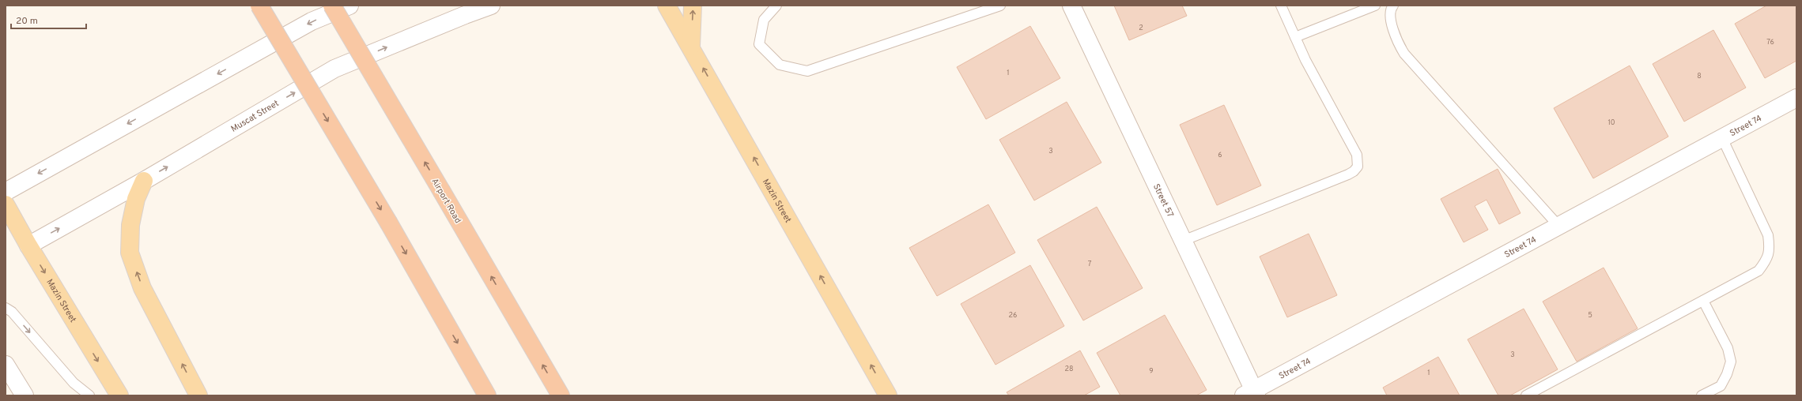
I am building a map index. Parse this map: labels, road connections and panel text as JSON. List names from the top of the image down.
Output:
{
  "streets": {
    "highway": ["Airport Road"],
    "main road": ["Mazin Street"],
    "street": ["Muscat Street", "Street 74", "Street 57"]
  },
  "crossings": [
    ["Muscat Street", "Mazin Street"],
    ["Street 74", "Street 57"]
  ],
  "house_numbers": [
    "2",
    "76",
    "1",
    "8",
    "10",
    "3",
    "6",
    "7",
    "26",
    "5",
    "3",
    "28",
    "9",
    "1"
  ],
  "scale_bar": "20 m"
}
